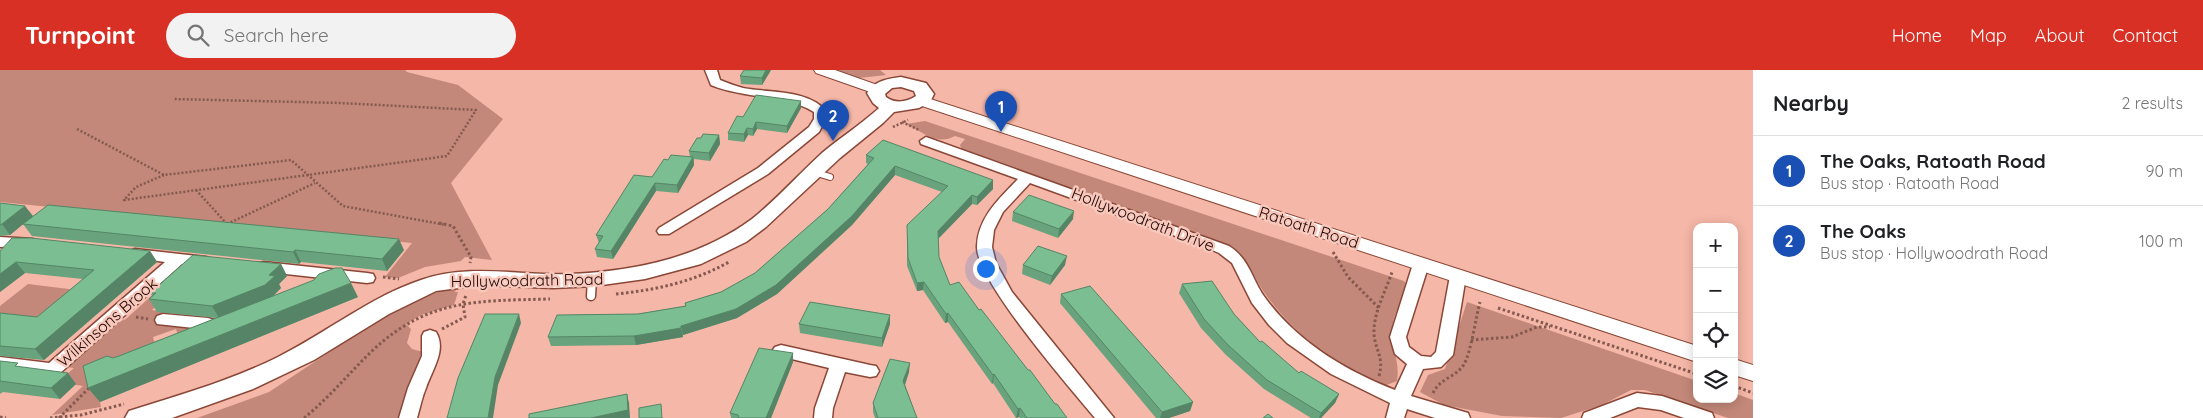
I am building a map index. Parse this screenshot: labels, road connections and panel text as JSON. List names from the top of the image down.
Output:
{
  "streets": {
    "main road": ["Hollywoodrath Road"],
    "street": ["Hollywoodrath Drive", "Ratoath Road", "Wilkinsons Brook"]
  },
  "page": {
    "header": "Turnpoint",
    "search": "Search here",
    "nav": [
      "Home",
      "Map",
      "About",
      "Contact"
    ],
    "heading": ["Nearby", "2 results"],
    "pins": ["1", "2"],
    "list": [
      {
        "mark": "1",
        "name": "The Oaks, Ratoath Road",
        "note": "Bus stop · Ratoath Road",
        "value": "90 m"
      },
      {
        "mark": "2",
        "name": "The Oaks",
        "note": "Bus stop · Hollywoodrath Road",
        "value": "100 m"
      }
    ],
    "map_buttons": ["+", "−"]
  }
}
